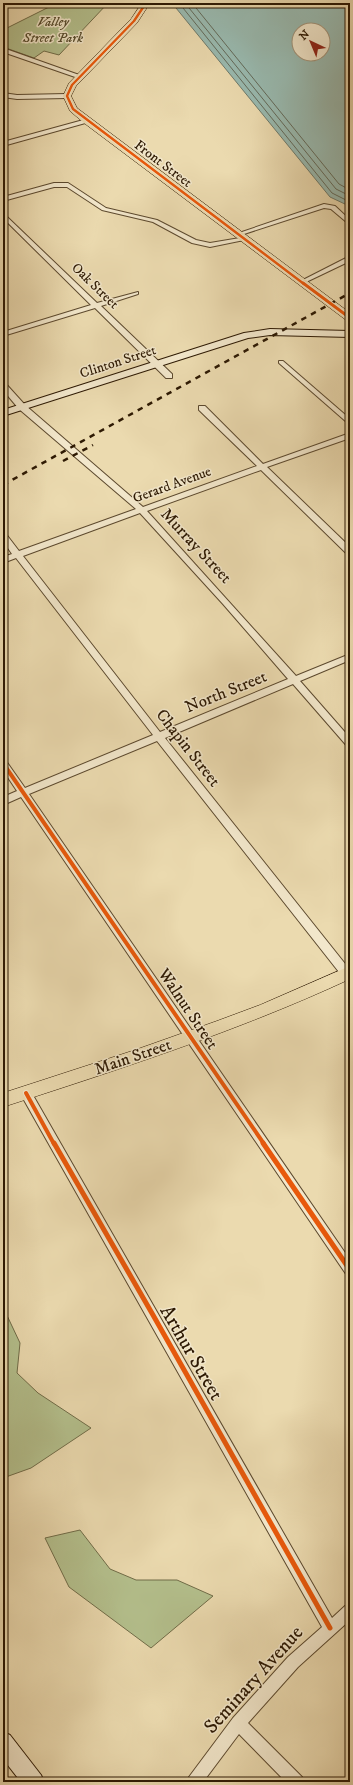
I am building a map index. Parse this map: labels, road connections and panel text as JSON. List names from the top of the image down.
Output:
{
  "streets": {
    "main road": ["Front Street", "Main Street"],
    "street": [
      "Oak Street",
      "Clinton Street",
      "Gerard Avenue",
      "Murray Street",
      "North Street",
      "Chapin Street",
      "Walnut Street",
      "Arthur Street",
      "Seminary Avenue"
    ]
  },
  "crossings": [
    ["Oak Street", "Clinton Street"],
    ["Clinton Street", "Murray Street"],
    ["Gerard Avenue", "Murray Street"],
    ["Gerard Avenue", "Chapin Street"],
    ["Murray Street", "North Street"],
    ["North Street", "Chapin Street"],
    ["North Street", "Walnut Street"],
    ["Chapin Street", "Main Street"],
    ["Walnut Street", "Main Street"],
    ["Main Street", "Arthur Street"],
    ["Arthur Street", "Seminary Avenue"]
  ],
  "parks": ["Valley Street Park"],
  "north": "top left"
}
